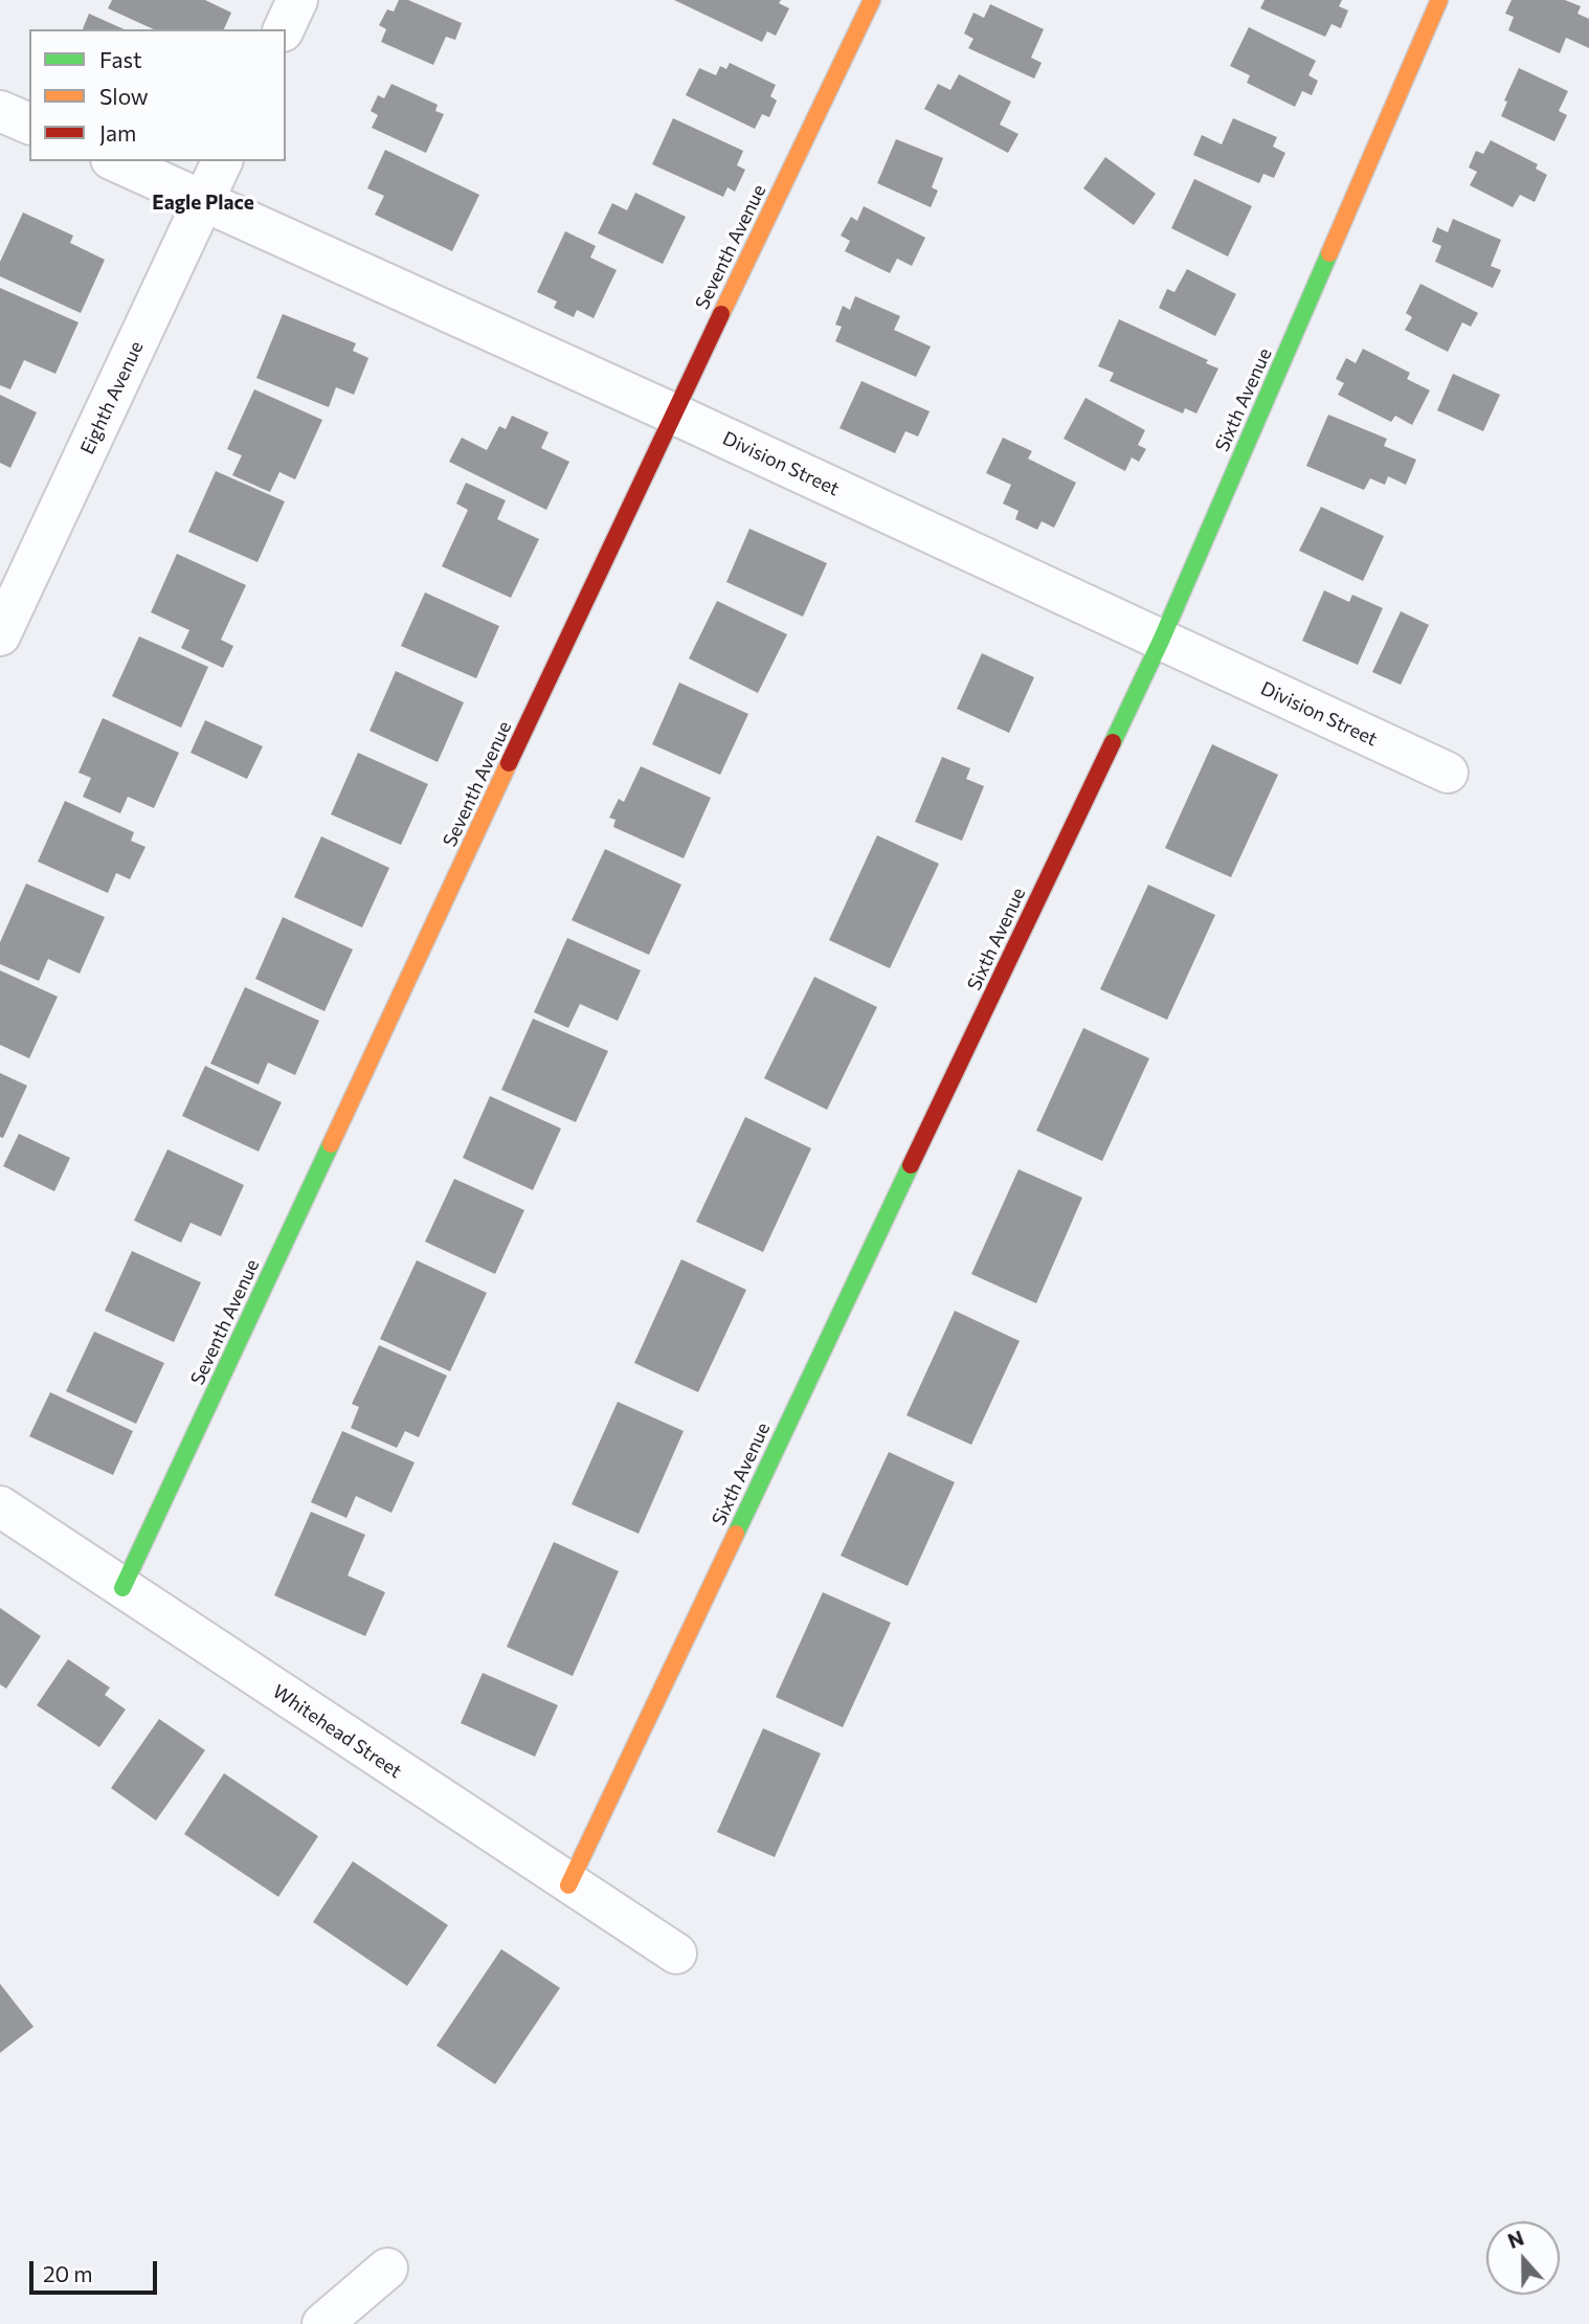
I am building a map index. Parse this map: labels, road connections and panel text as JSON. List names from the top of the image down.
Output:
{
  "streets": {
    "street": [
      "Seventh Avenue",
      "Eighth Avenue",
      "Sixth Avenue",
      "Division Street",
      "Whitehead Street"
    ]
  },
  "crossings": [
    ["Seventh Avenue", "Division Street"],
    ["Seventh Avenue", "Whitehead Street"],
    ["Eighth Avenue", "Division Street"],
    ["Sixth Avenue", "Division Street"],
    ["Sixth Avenue", "Whitehead Street"]
  ],
  "districts": ["Eagle Place"],
  "legend": ["Fast", "Slow", "Jam"],
  "scale_bar": "20 m",
  "north": "top"
}
